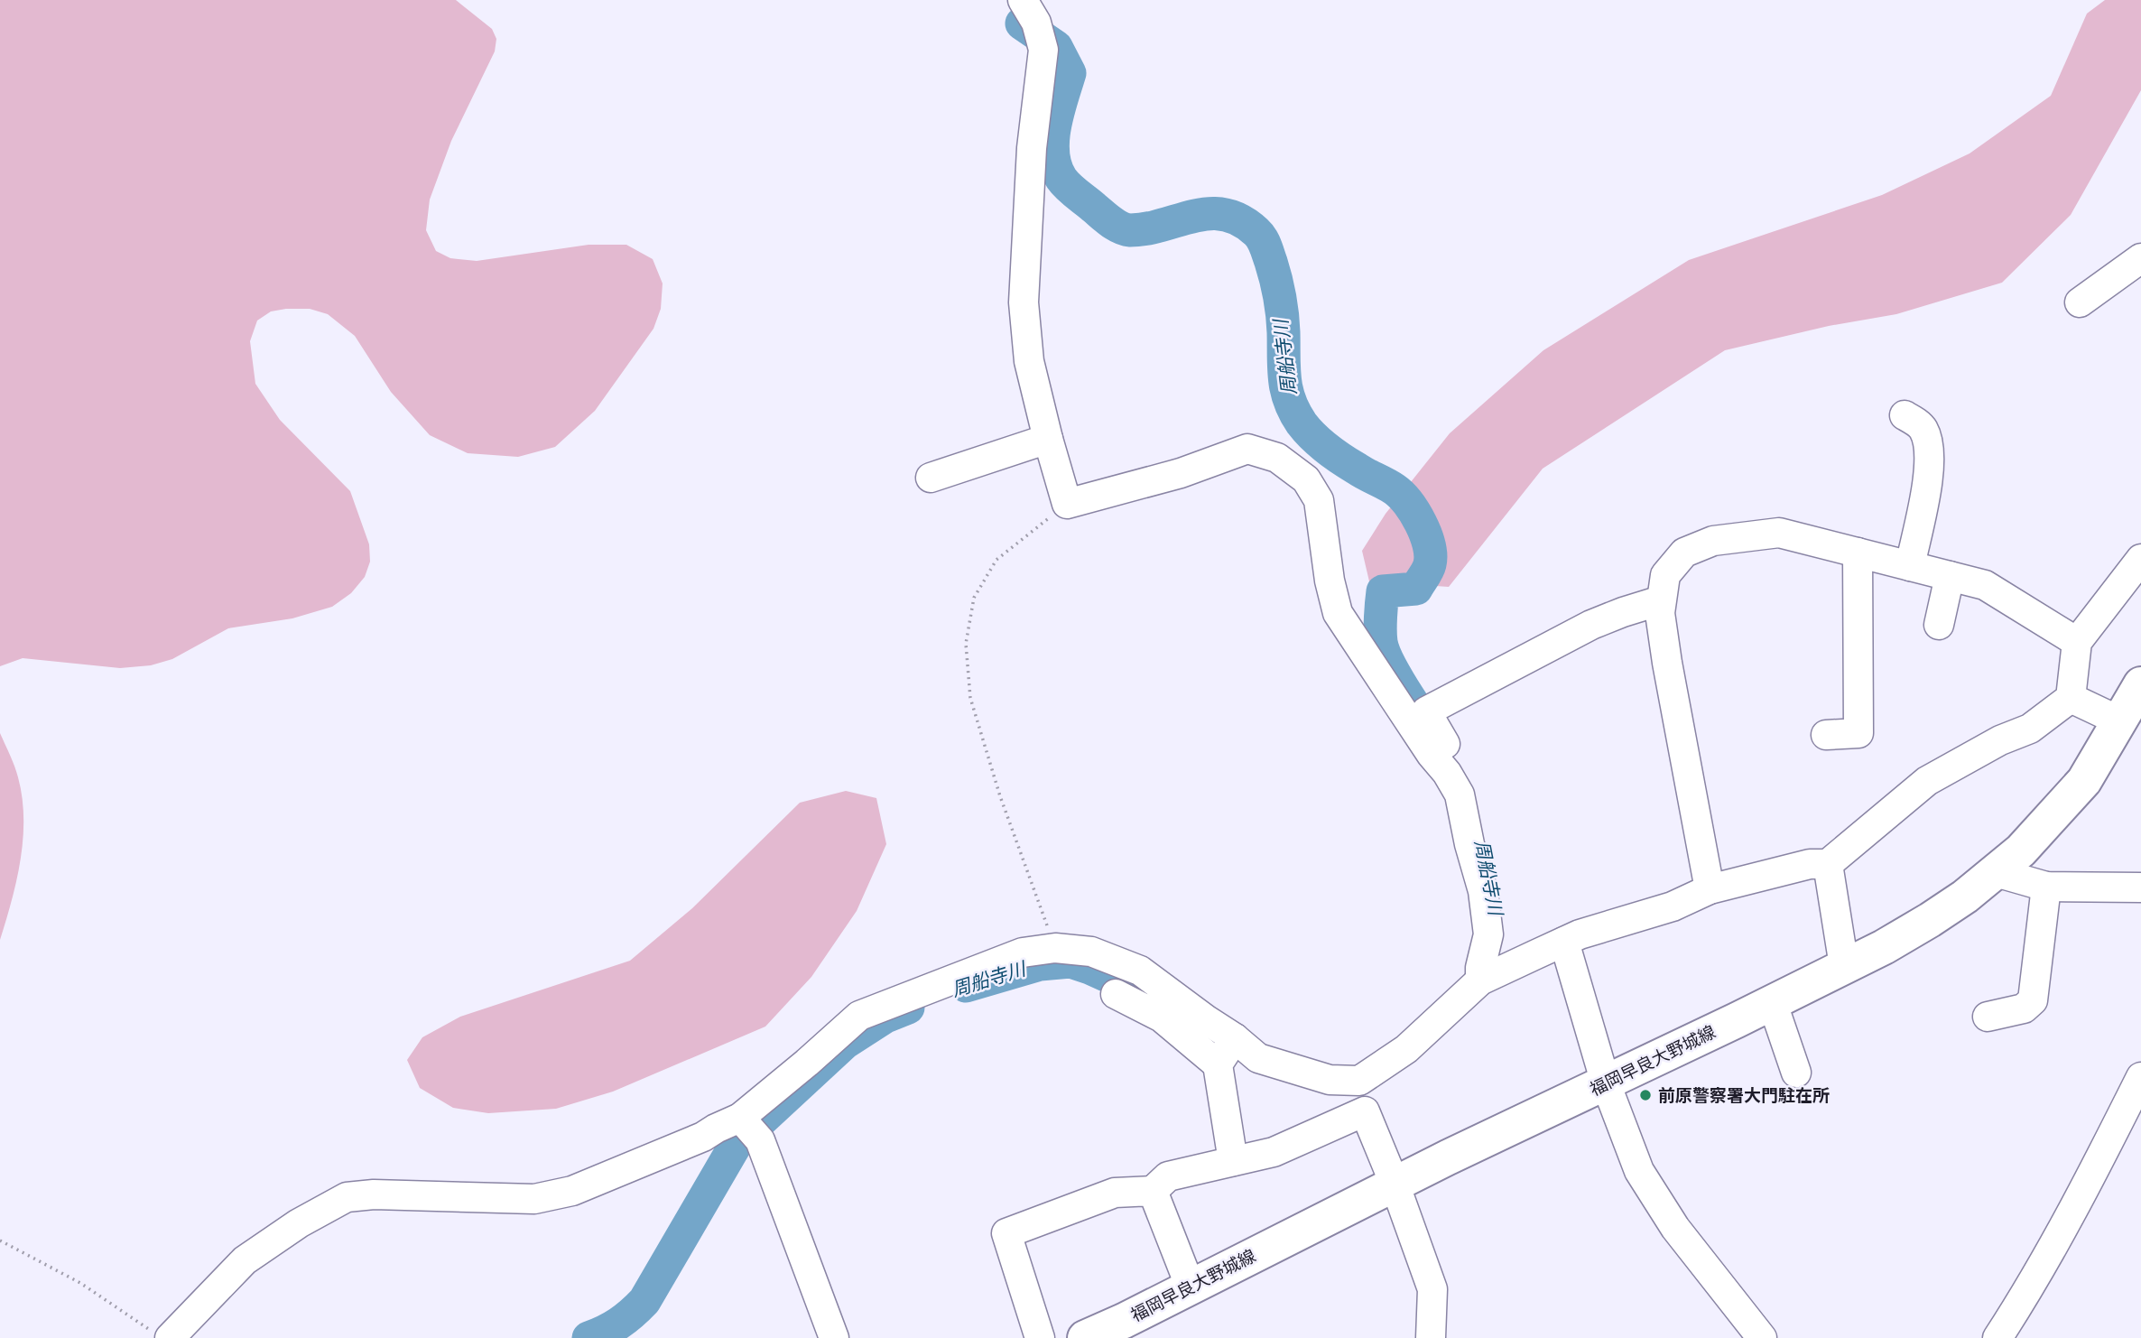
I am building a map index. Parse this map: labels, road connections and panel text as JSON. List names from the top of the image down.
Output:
{
  "streets": {
    "main road": ["福岡早良大野城線"]
  },
  "water": ["周船寺川"],
  "places": ["前原警察署大門駐在所"]
}
